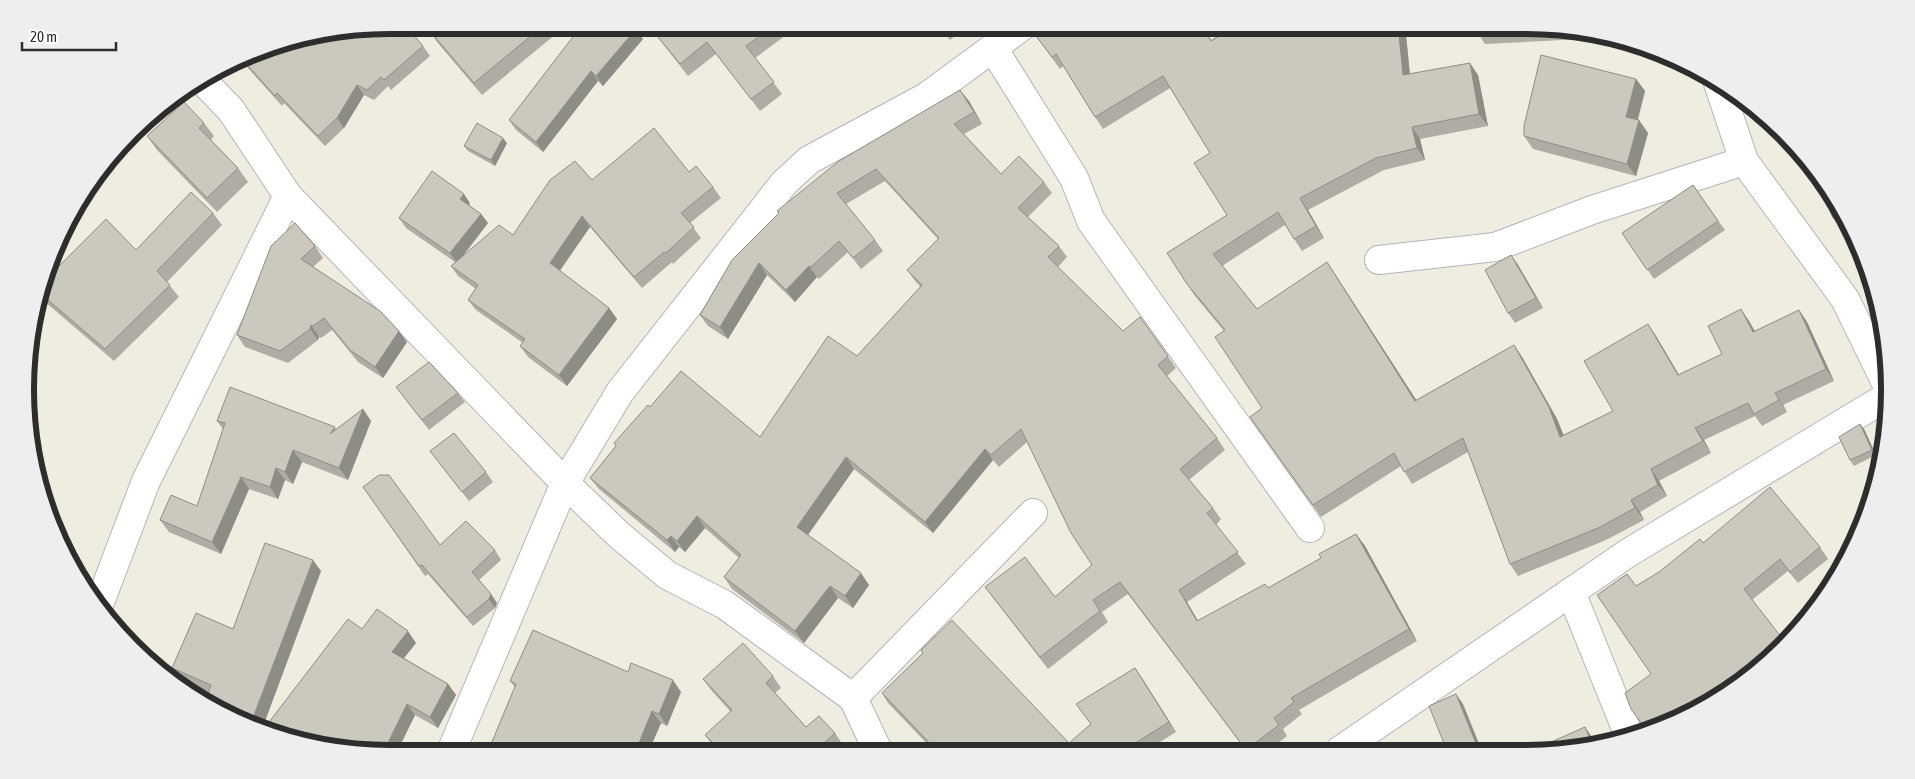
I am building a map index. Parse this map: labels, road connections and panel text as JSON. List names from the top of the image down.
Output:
{
  "scale_bar": "20 m"
}
